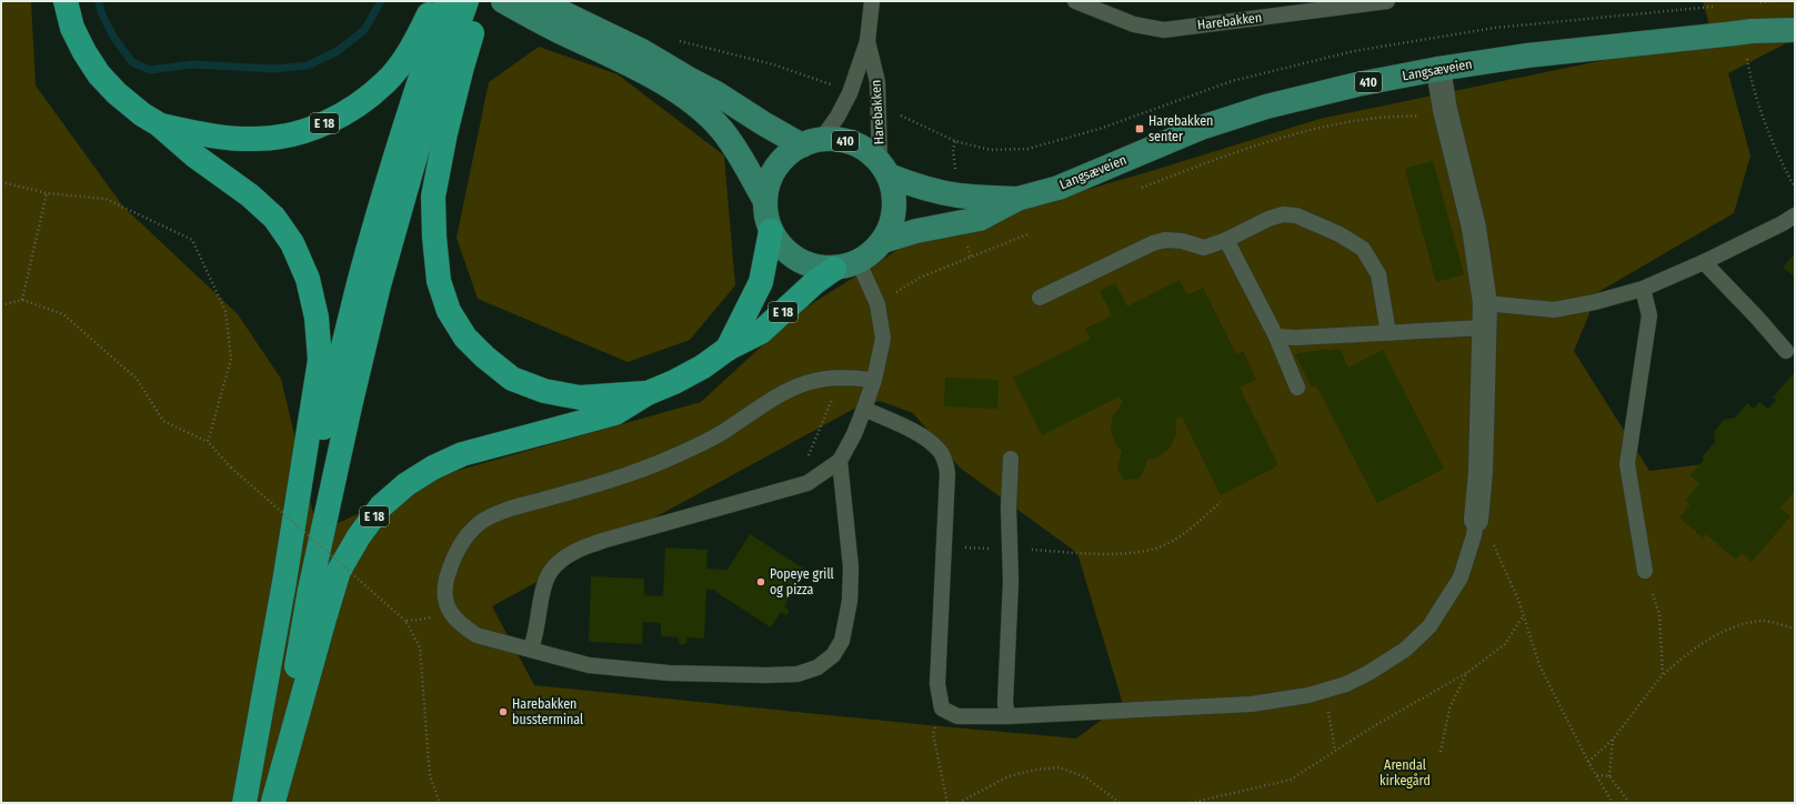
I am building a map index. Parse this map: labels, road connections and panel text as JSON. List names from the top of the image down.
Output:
{
  "streets": {
    "highway": ["E 18"],
    "main road": ["Langsæveien", "410"],
    "lane": ["Harebakken"]
  },
  "crossings": [
    ["Harebakken", "Langsæveien"],
    ["Harebakken", "410"],
    ["Harebakken", "E 18"],
    ["Langsæveien", "410"],
    ["Langsæveien", "E 18"],
    ["410", "E 18"]
  ],
  "parks": ["Arendal kirkegård"],
  "places": {
    "transit": ["Harebakken senter"],
    "other": ["Popeye grill og pizza", "Harebakken bussterminal"]
  }
}
